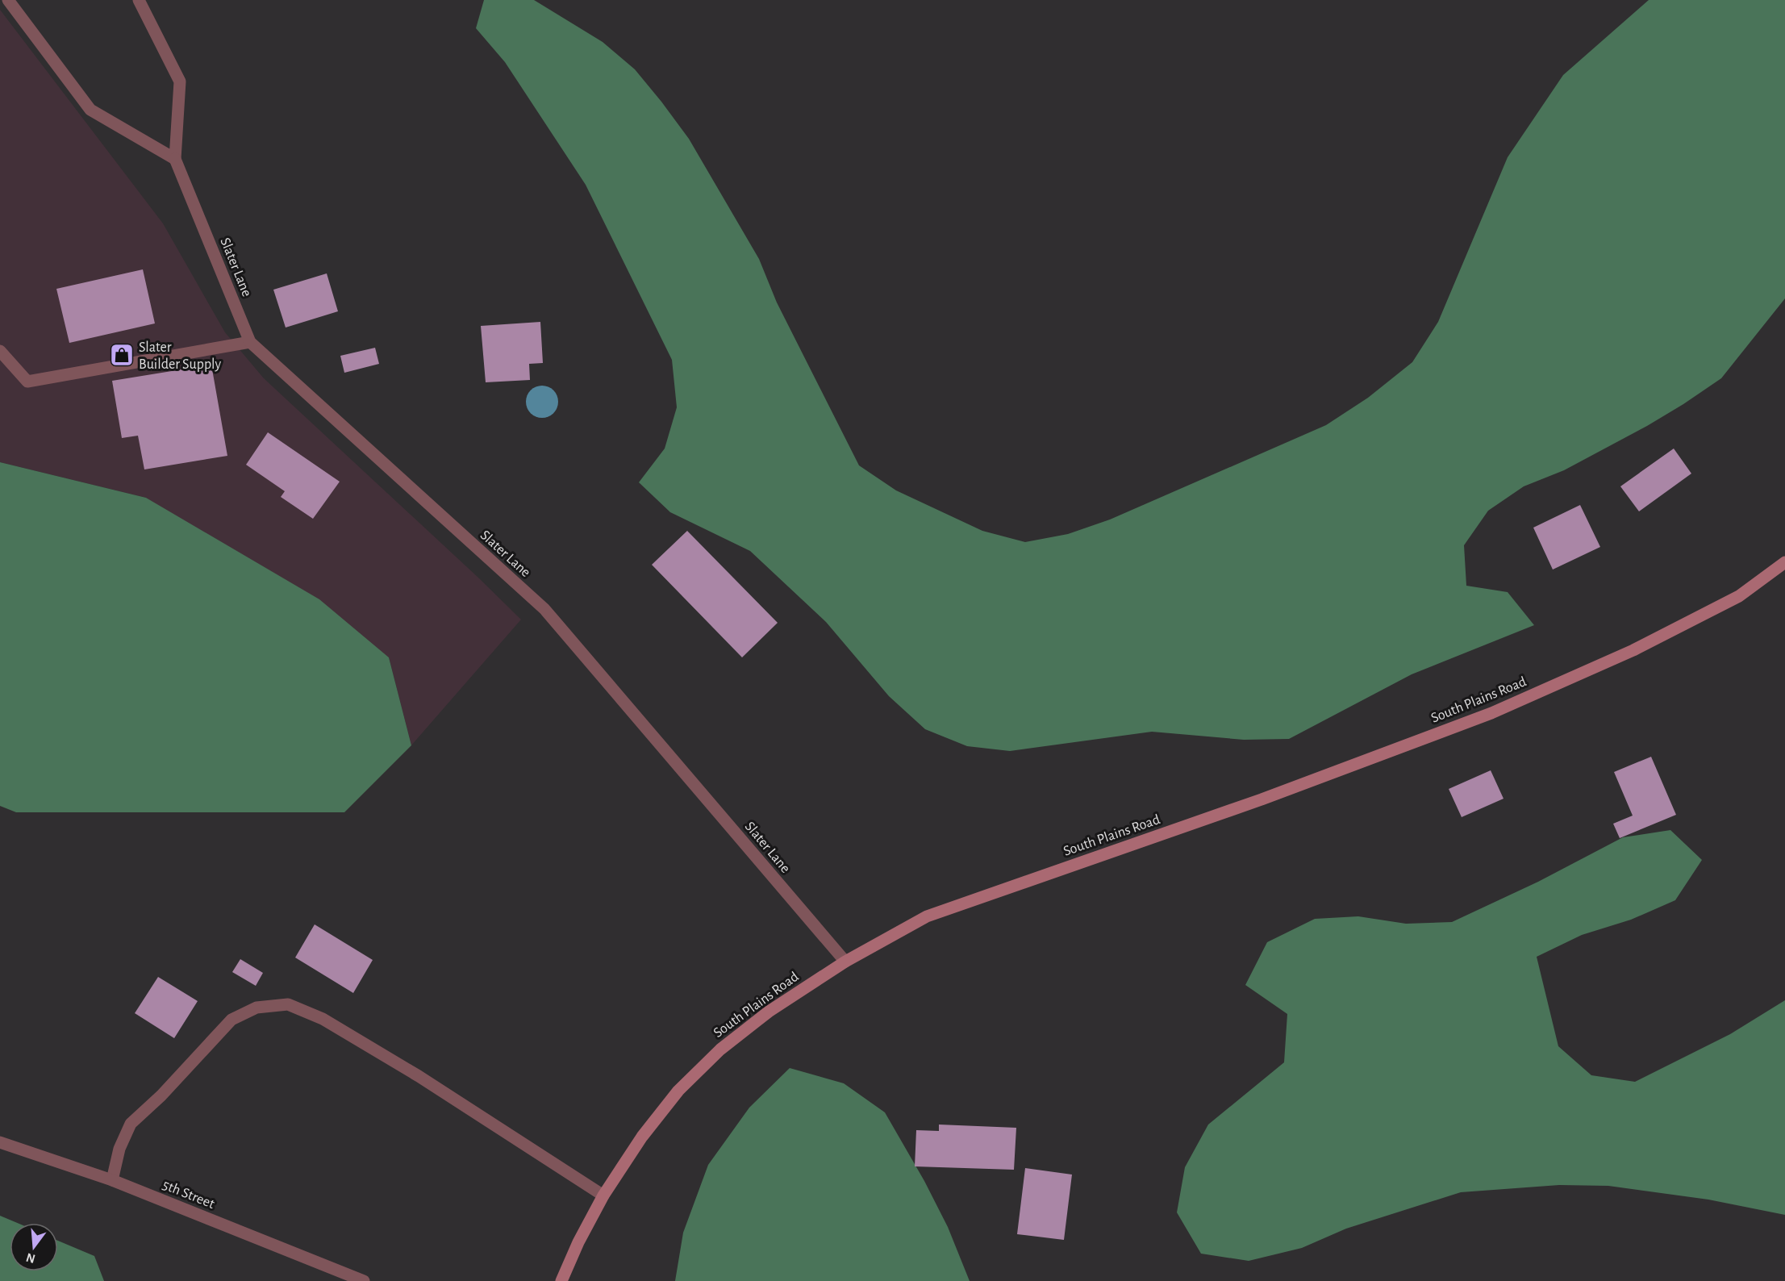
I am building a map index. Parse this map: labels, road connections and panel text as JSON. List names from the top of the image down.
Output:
{
  "streets": {
    "main road": ["South Plains Road"],
    "street": ["Slater Lane", "5th Street"]
  },
  "crossings": [
    ["Slater Lane", "South Plains Road"]
  ],
  "places": {
    "shop": ["Slater Builder Supply"]
  },
  "north": "bottom"
}
